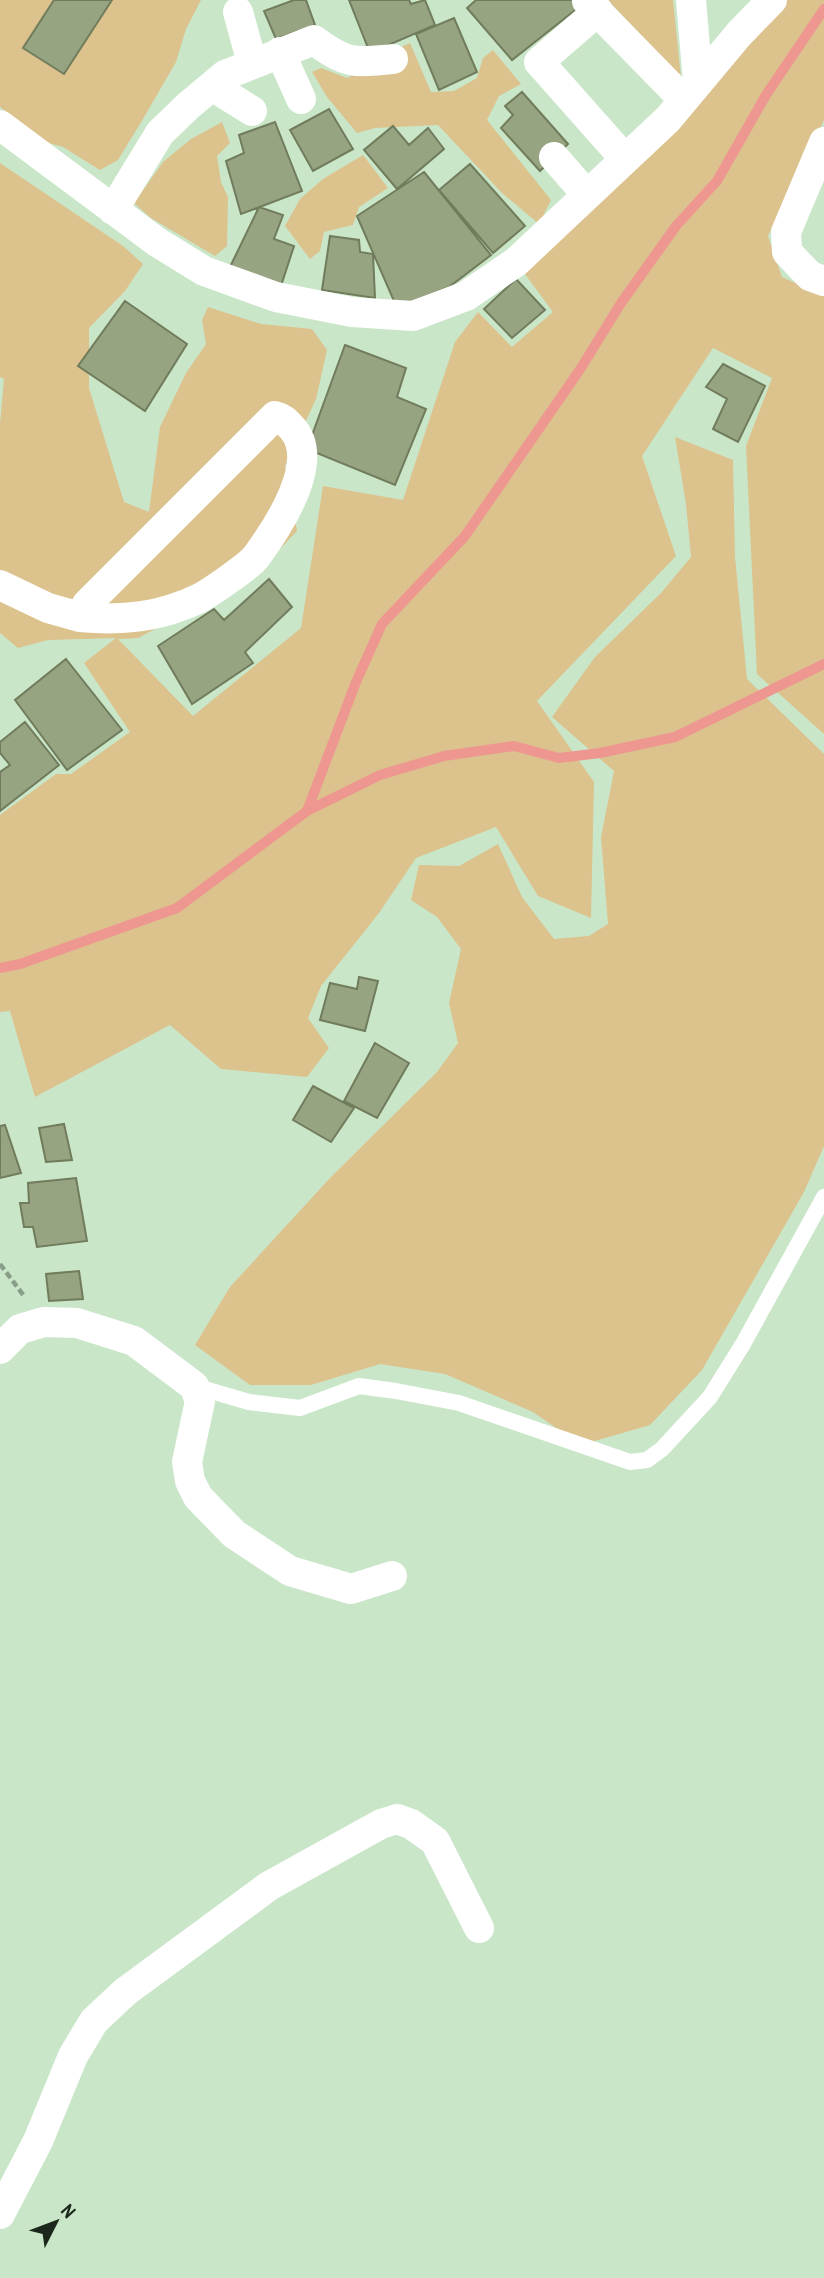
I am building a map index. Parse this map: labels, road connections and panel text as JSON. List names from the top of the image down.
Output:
{
  "north": "top right"
}
